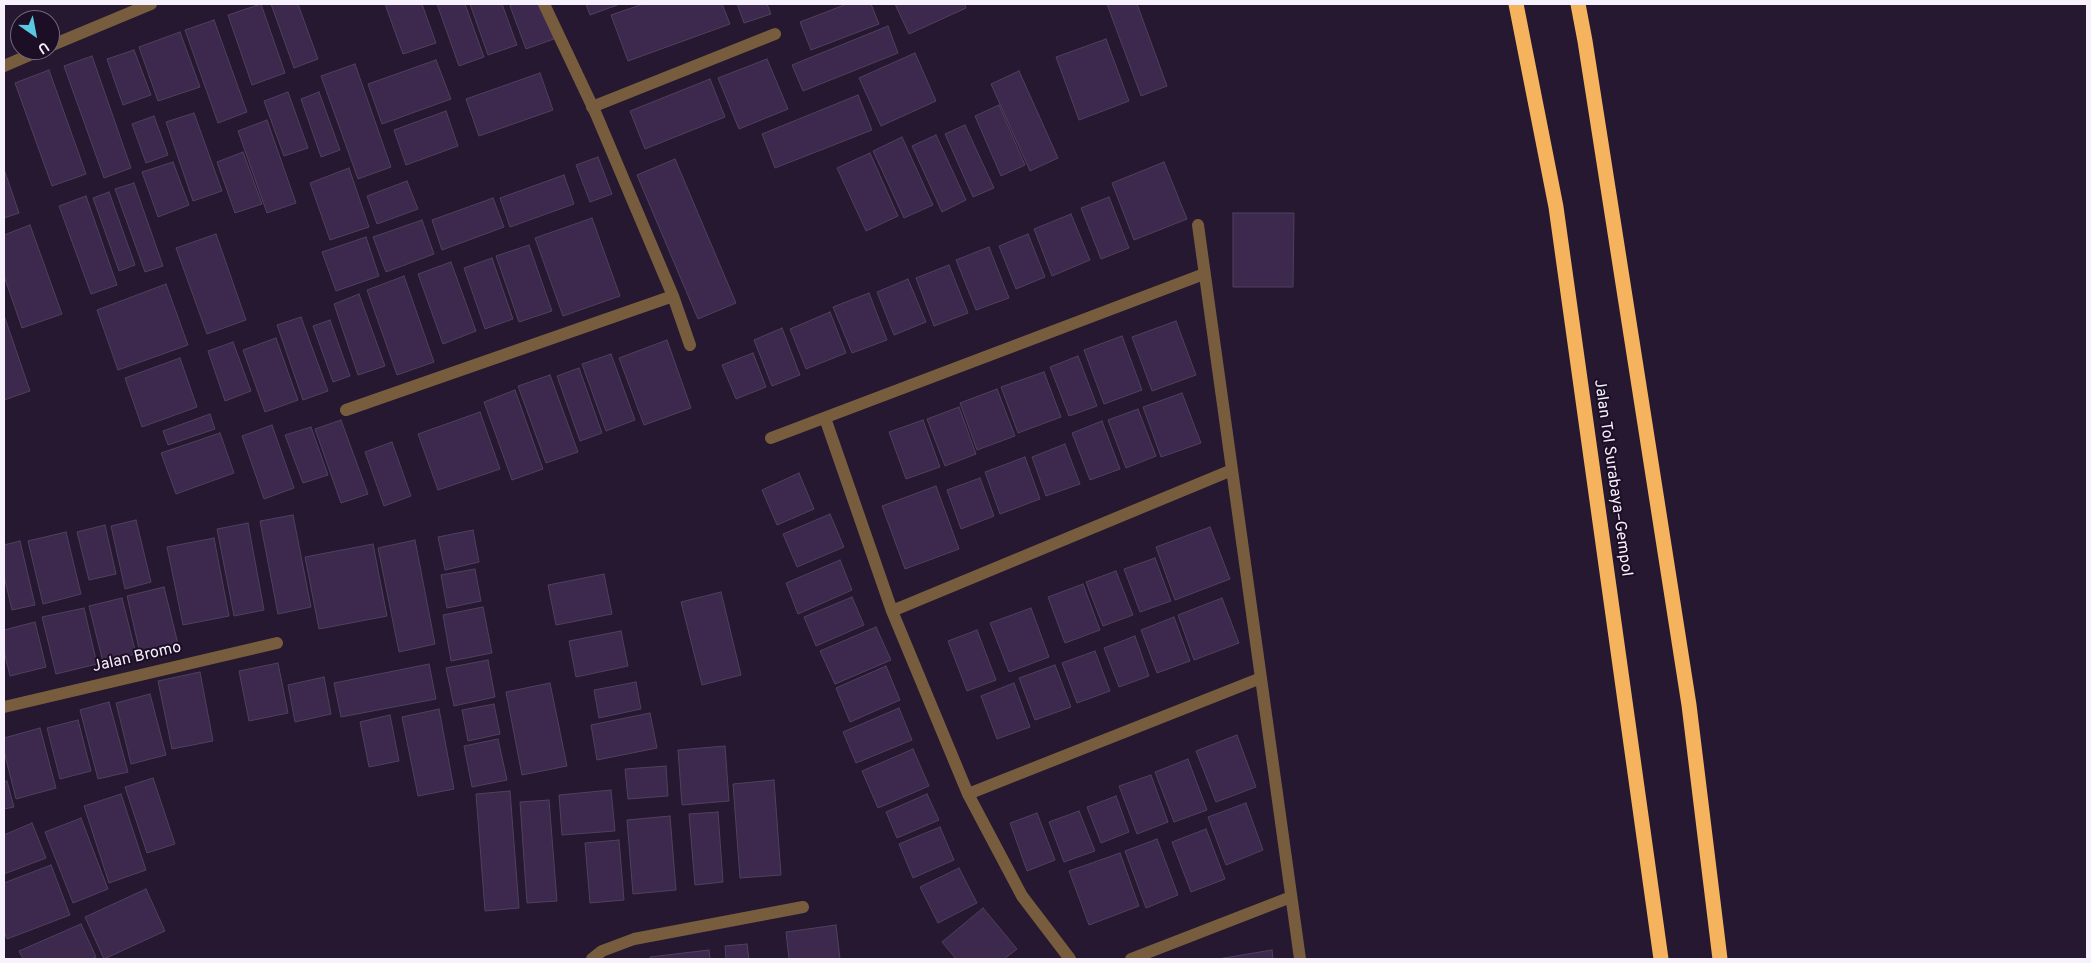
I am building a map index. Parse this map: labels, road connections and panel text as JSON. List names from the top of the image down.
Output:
{
  "streets": {
    "highway": ["Jalan Tol Surabaya–Gempol"],
    "street": ["Jalan Bromo"]
  },
  "north": "bottom right"
}
